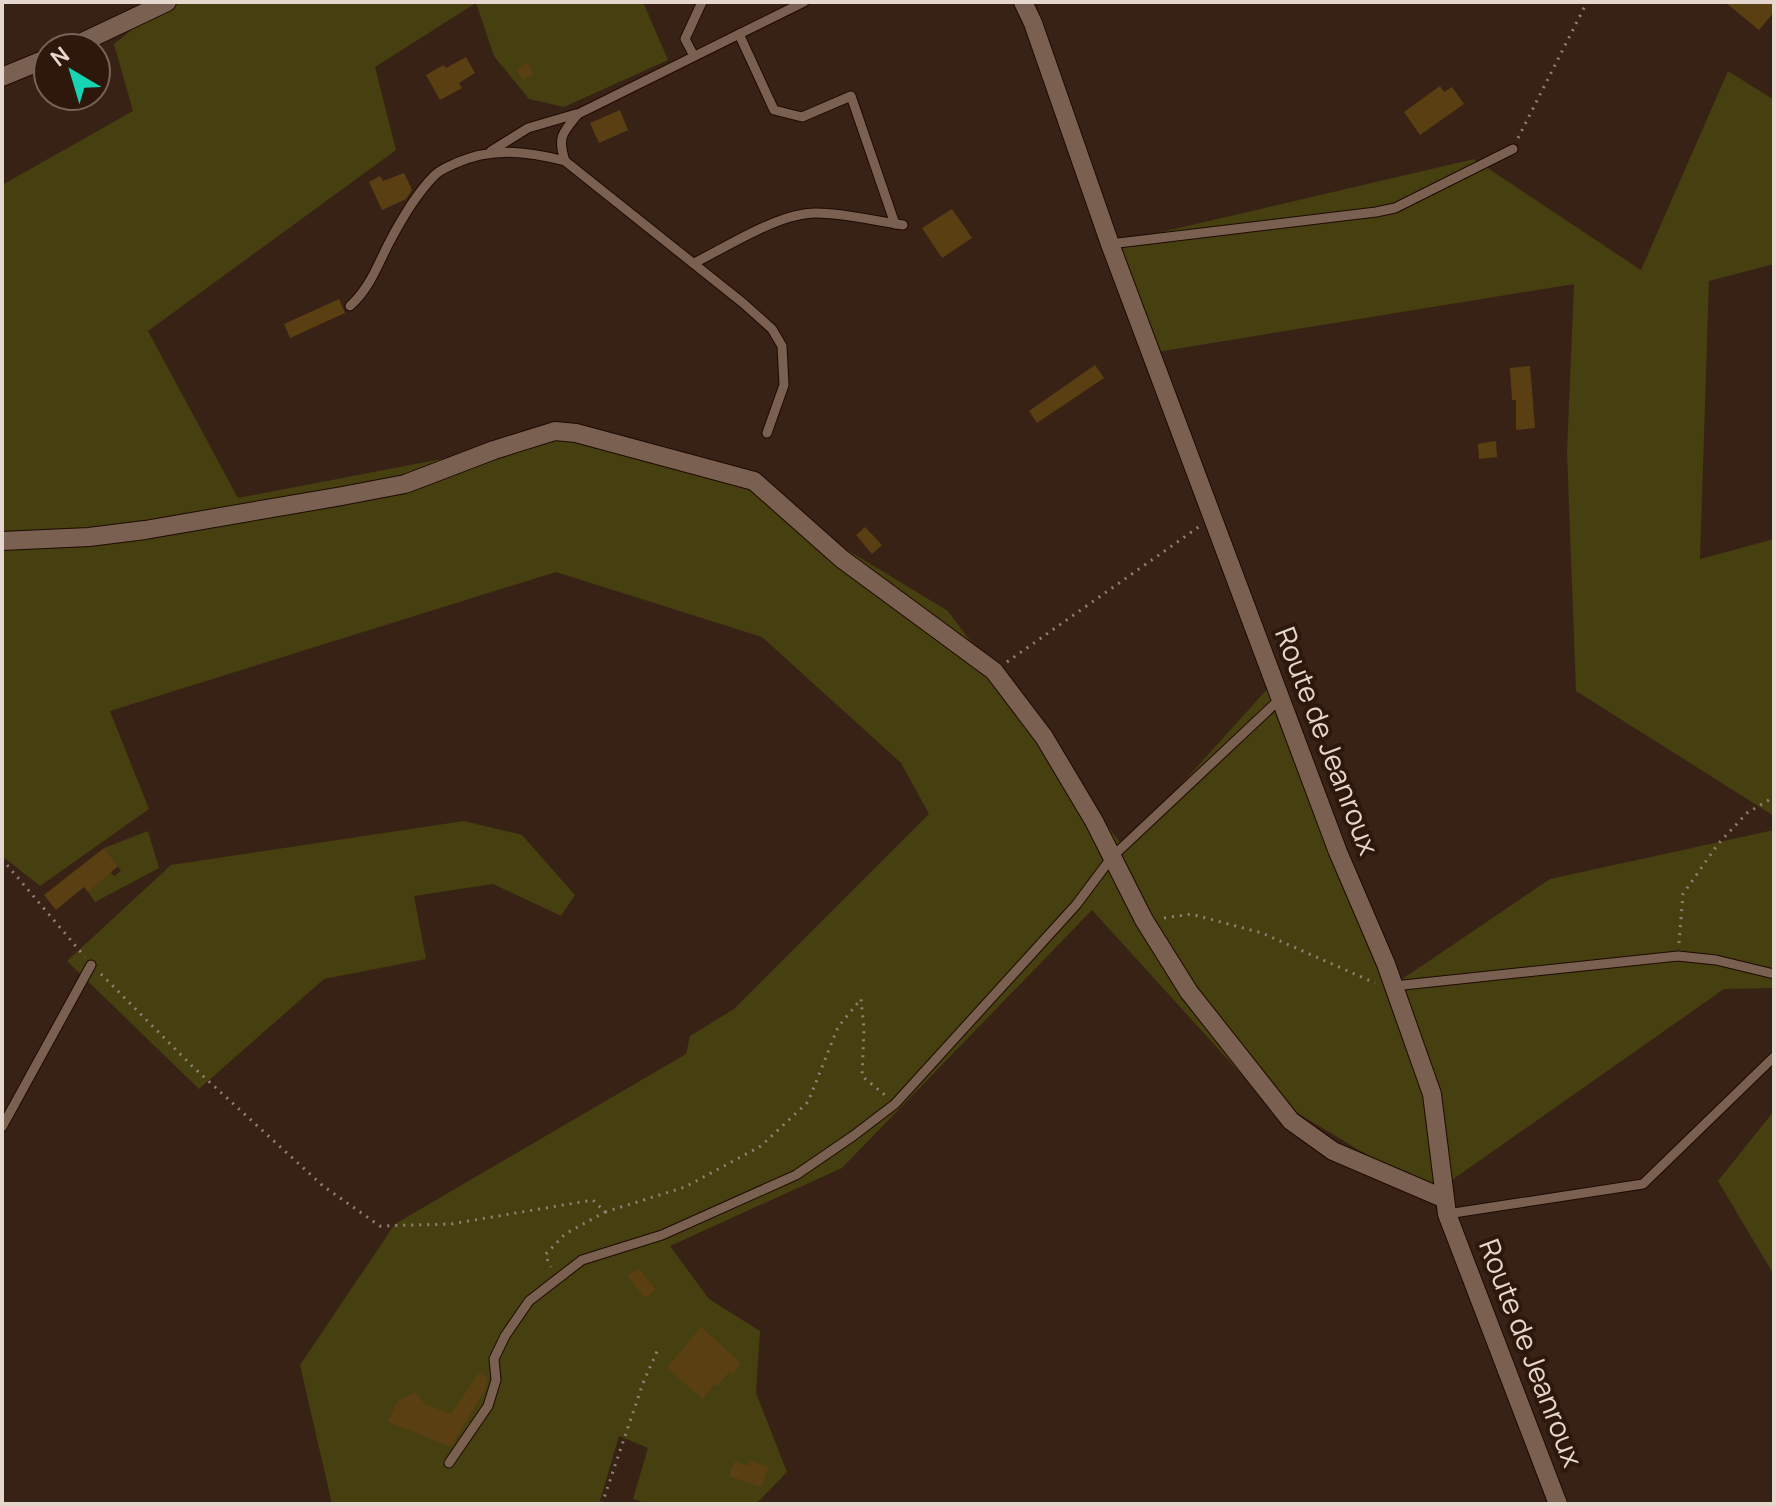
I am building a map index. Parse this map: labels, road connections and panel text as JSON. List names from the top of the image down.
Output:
{
  "streets": {
    "street": ["Route de Jeanroux"]
  },
  "north": "top left"
}
